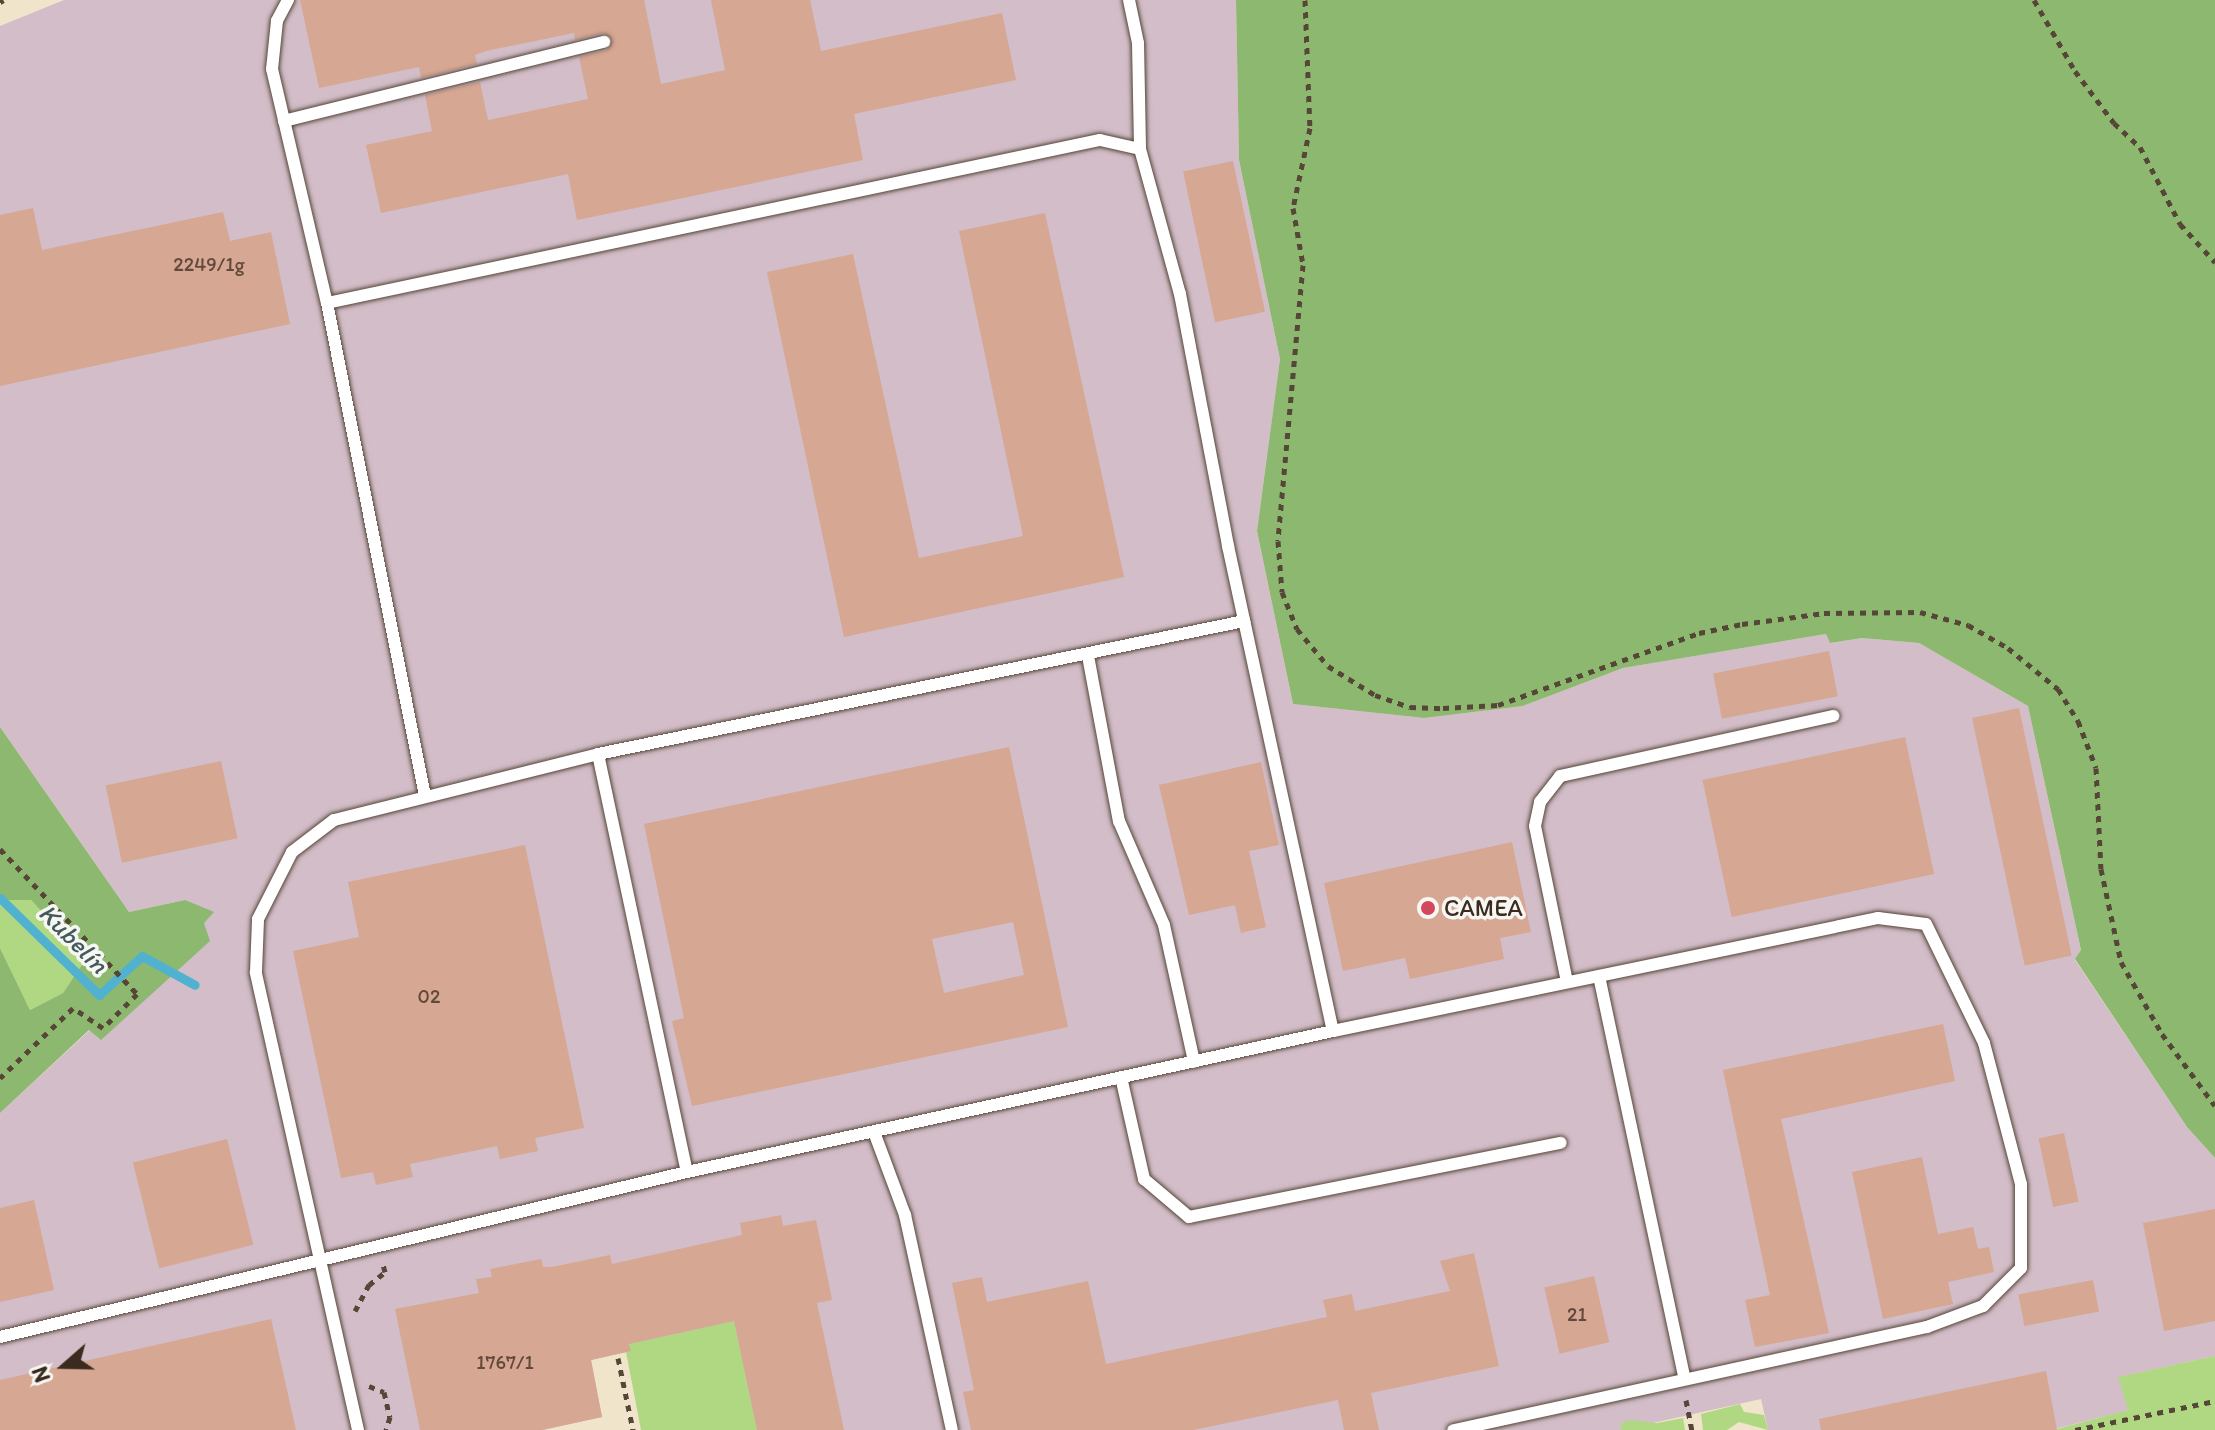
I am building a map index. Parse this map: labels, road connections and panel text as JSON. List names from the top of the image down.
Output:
{
  "water": ["Kubelín"],
  "places": ["CAMEA"],
  "house_numbers": [
    "2249/1g",
    "02",
    "21",
    "1767/1"
  ],
  "north": "left"
}
